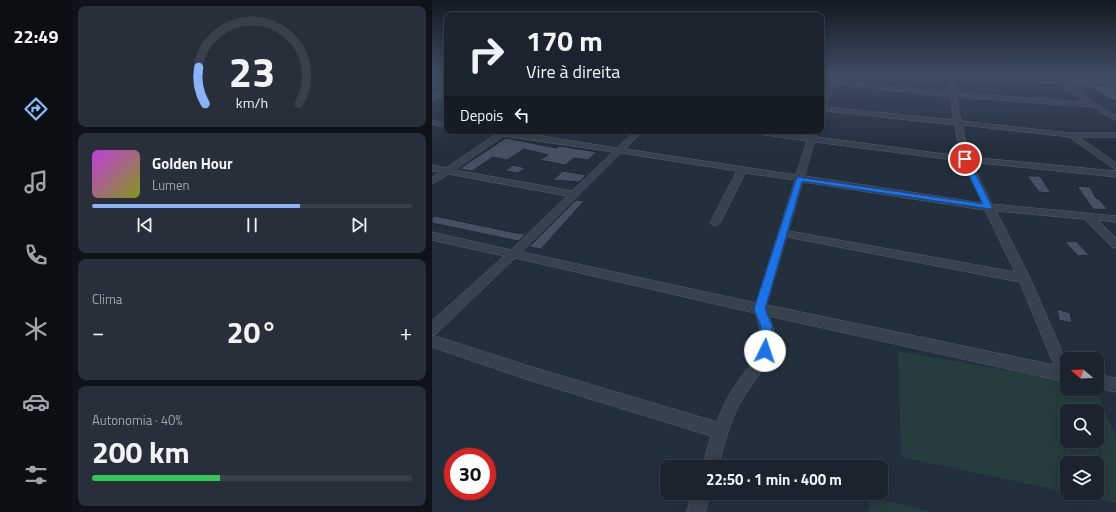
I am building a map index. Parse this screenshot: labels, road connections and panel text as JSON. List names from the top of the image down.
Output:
{
  "north": "left",
  "page": {
    "tabs": "22:49",
    "turn": ["170 m", "Vire à direita"],
    "then": "Depois",
    "song": ["Golden Hour", "Lumen"],
    "tile": [
      "Clima",
      ["Autonomia · 40%", "200 km"]
    ],
    "heat": ["−", "20°", "+"],
    "limit": "30",
    "trip": "22:50 · 1 min · 400 m",
    "gauge": ["23", "km/h"]
  }
}
